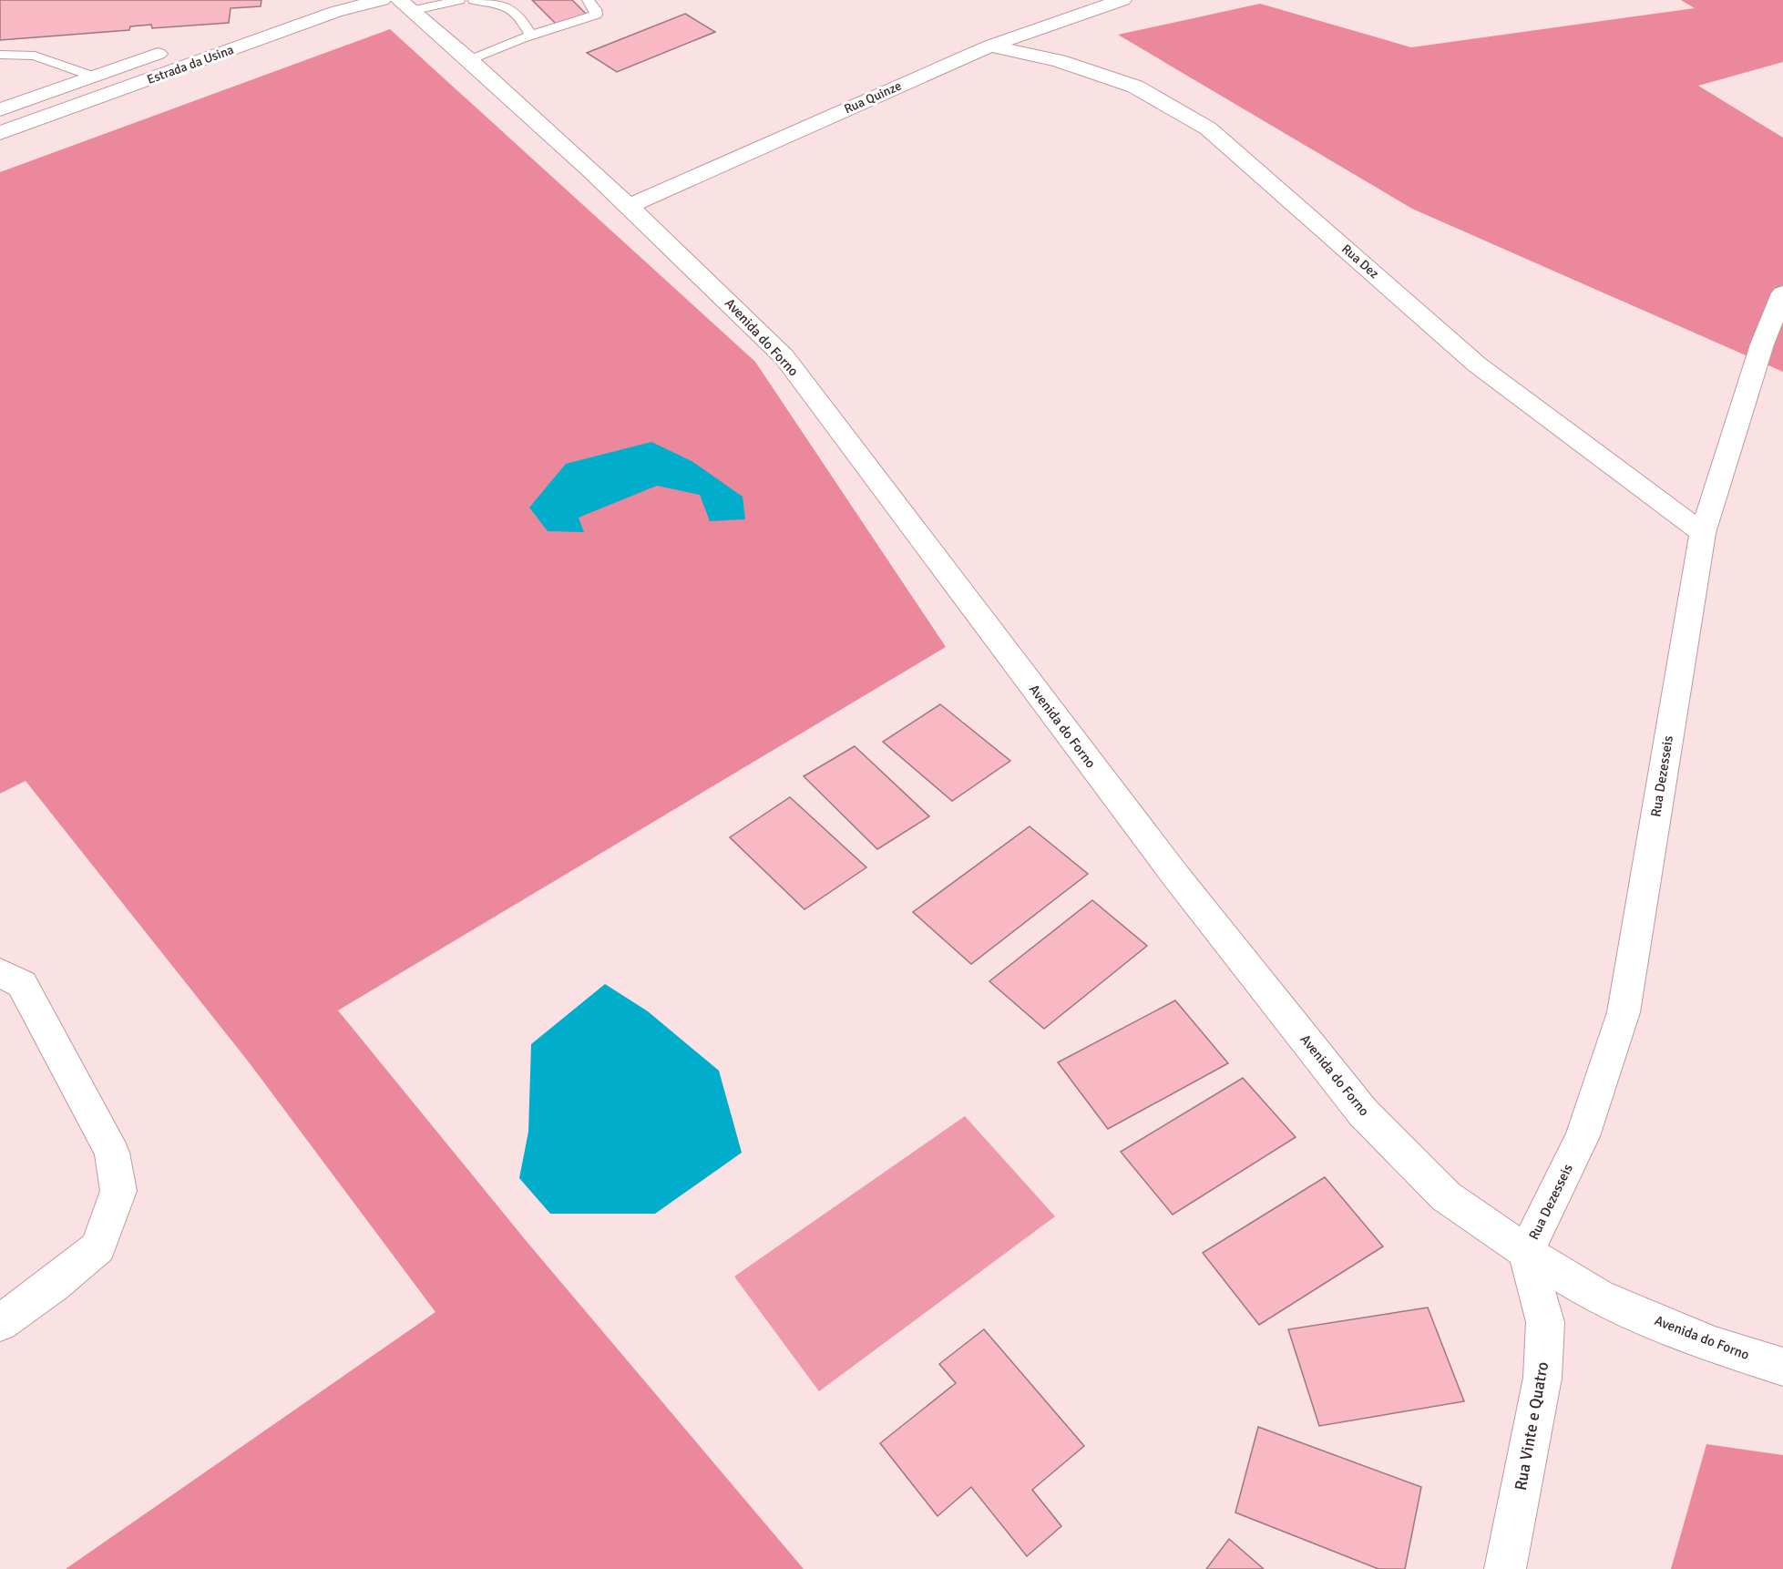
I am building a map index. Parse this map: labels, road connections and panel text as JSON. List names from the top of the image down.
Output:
{
  "streets": {
    "street": [
      "Estrada da Usina",
      "Rua Quinze",
      "Rua Dez",
      "Avenida do Forno",
      "Rua Dezesseis",
      "Rua Vinte e Quatro"
    ]
  },
  "crossings": [
    ["Rua Quinze", "Rua Dez"],
    ["Rua Quinze", "Avenida do Forno"],
    ["Rua Dez", "Rua Dezesseis"],
    ["Avenida do Forno", "Rua Dezesseis"],
    ["Avenida do Forno", "Rua Vinte e Quatro"],
    ["Rua Dezesseis", "Rua Vinte e Quatro"]
  ]
}
